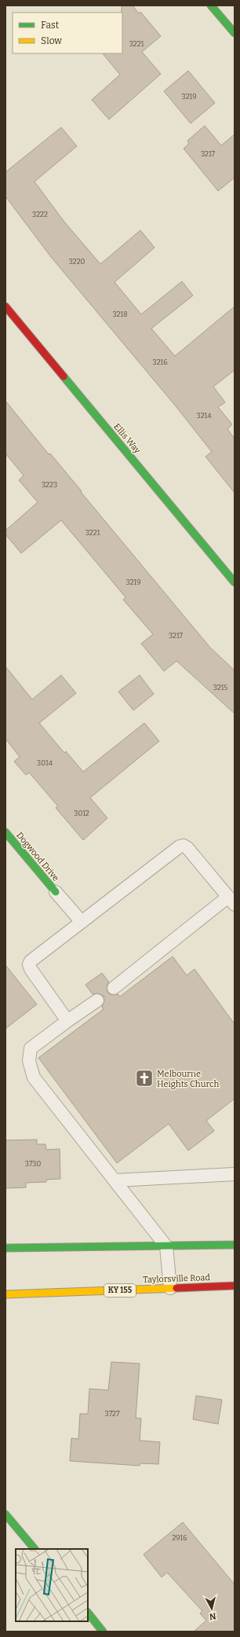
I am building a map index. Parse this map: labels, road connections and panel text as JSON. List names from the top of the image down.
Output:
{
  "streets": {
    "street": [
      "Ellis Way",
      "Dogwood Drive",
      "Taylorsville Road",
      "KY 155"
    ]
  },
  "places": {
    "church": ["Melbourne Heights Church"]
  },
  "house_numbers": [
    "3221",
    "3219",
    "3217",
    "3222",
    "3220",
    "3218",
    "3216",
    "3214",
    "3223",
    "3221",
    "3219",
    "3217",
    "3215",
    "3014",
    "3012",
    "3730",
    "3727",
    "2916"
  ],
  "legend": ["Fast", "Slow"],
  "north": "bottom"
}
